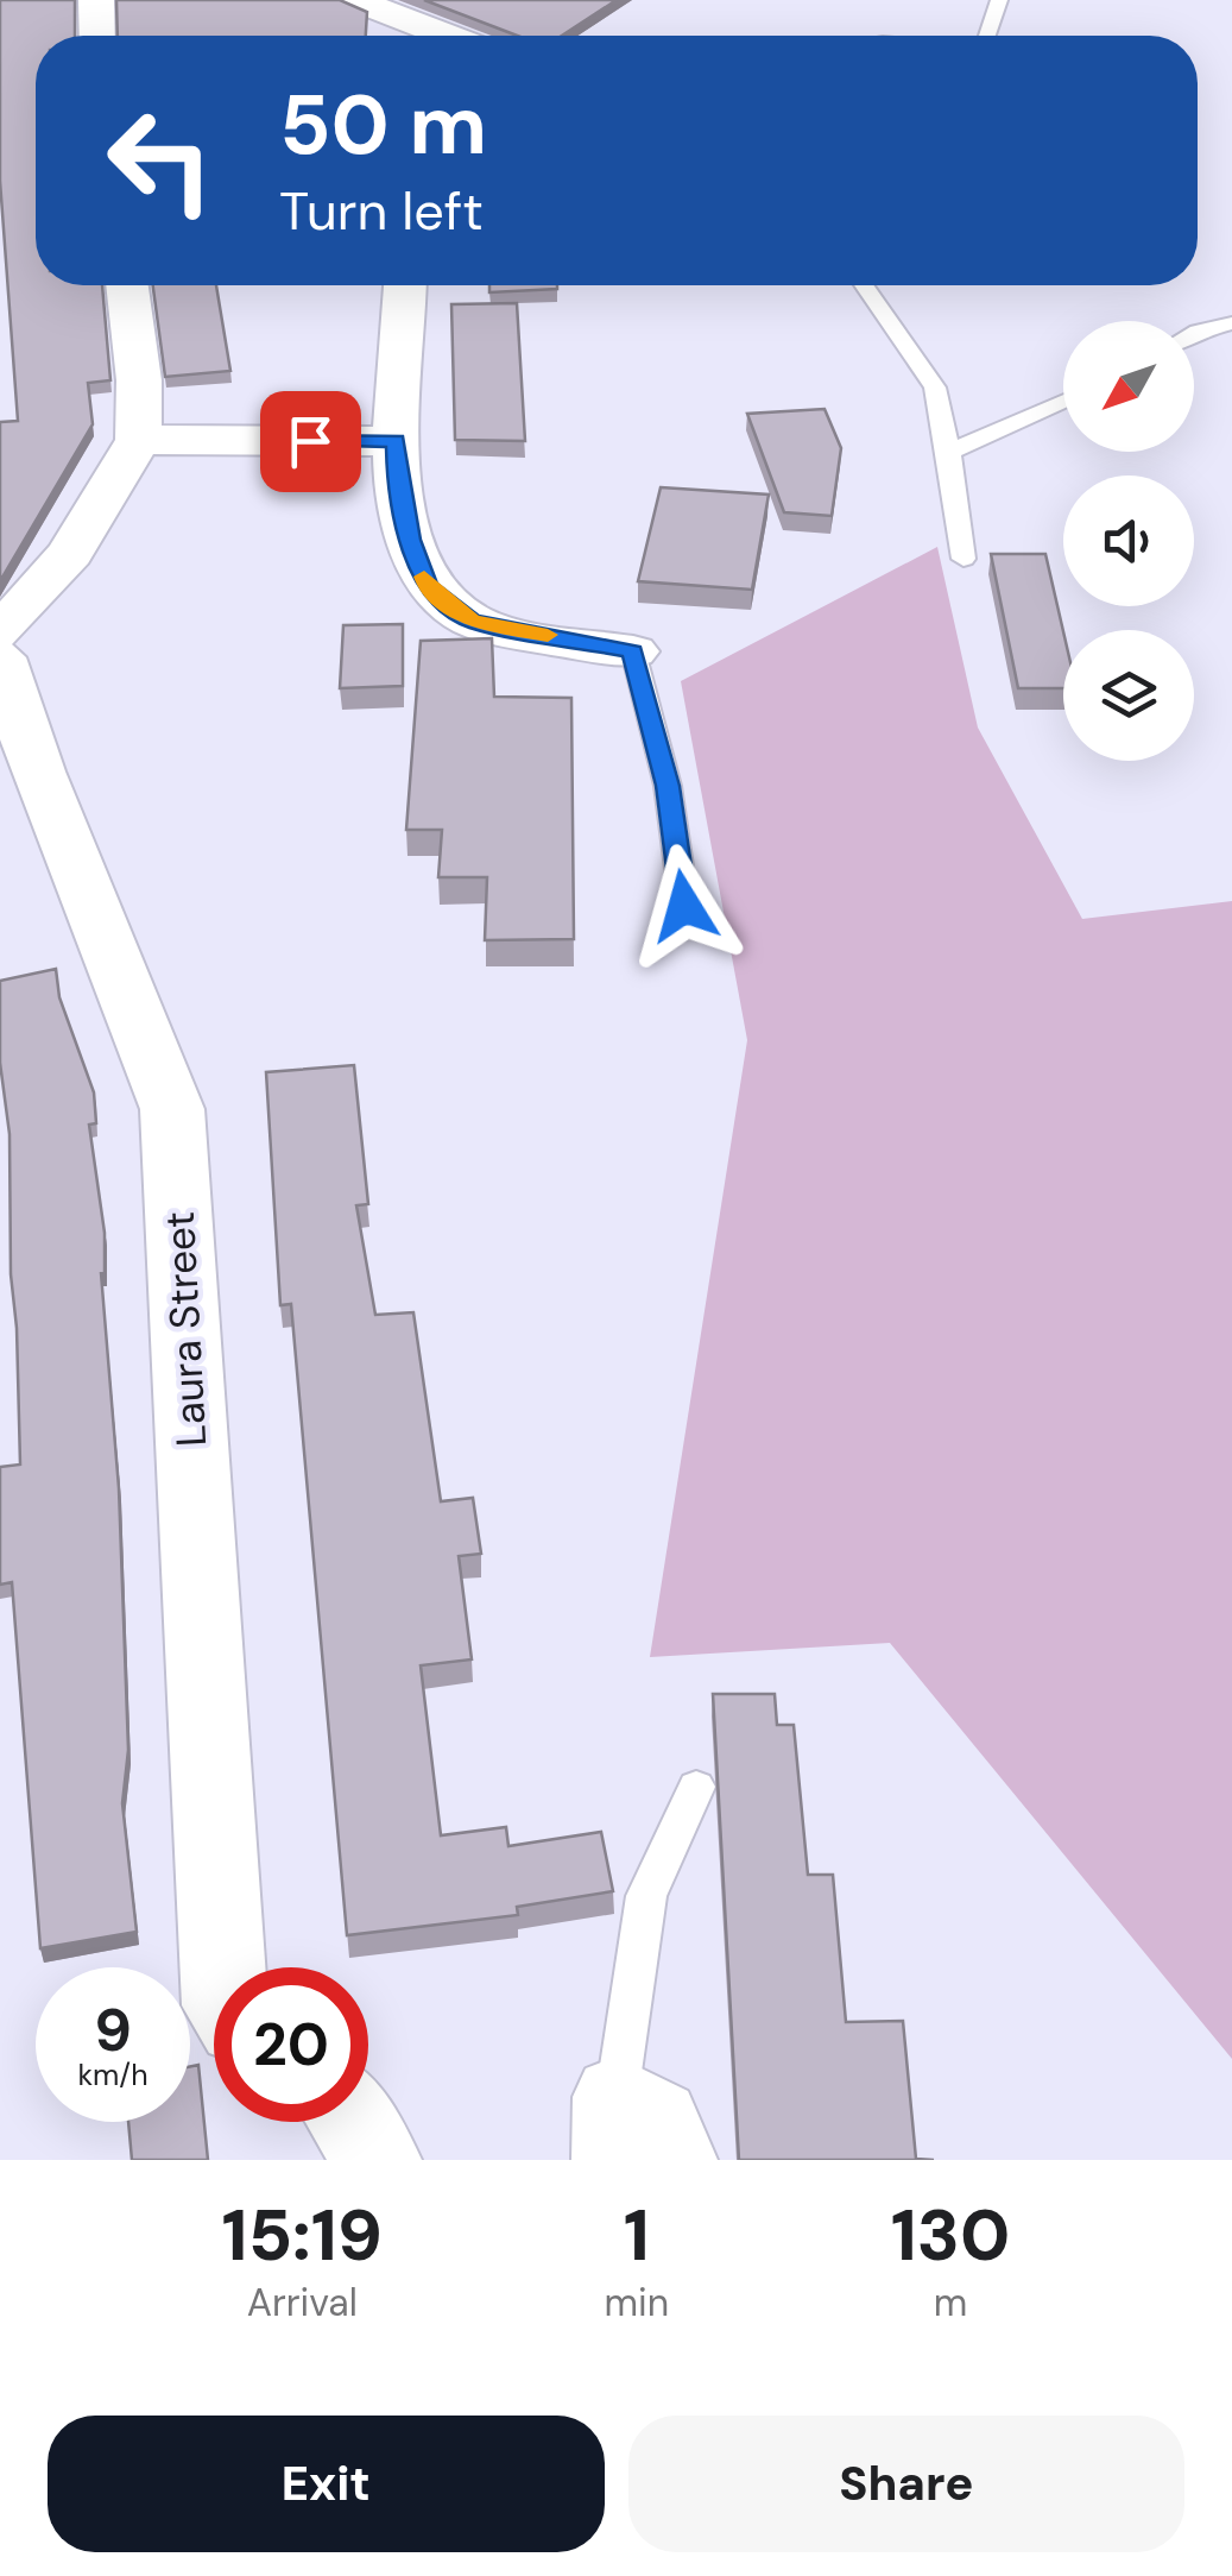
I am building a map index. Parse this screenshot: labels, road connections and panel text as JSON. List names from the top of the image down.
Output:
{
  "streets": {
    "street": ["Laura Street"]
  },
  "north": "bottom left",
  "page": {
    "turn": ["50 m", "Turn left"],
    "speed": "9 km/h",
    "limit": "20",
    "eta": [
      "15:19",
      "Arrival",
      "1",
      "min",
      "130",
      "m"
    ],
    "buttons": ["Exit", "Share"]
  }
}
